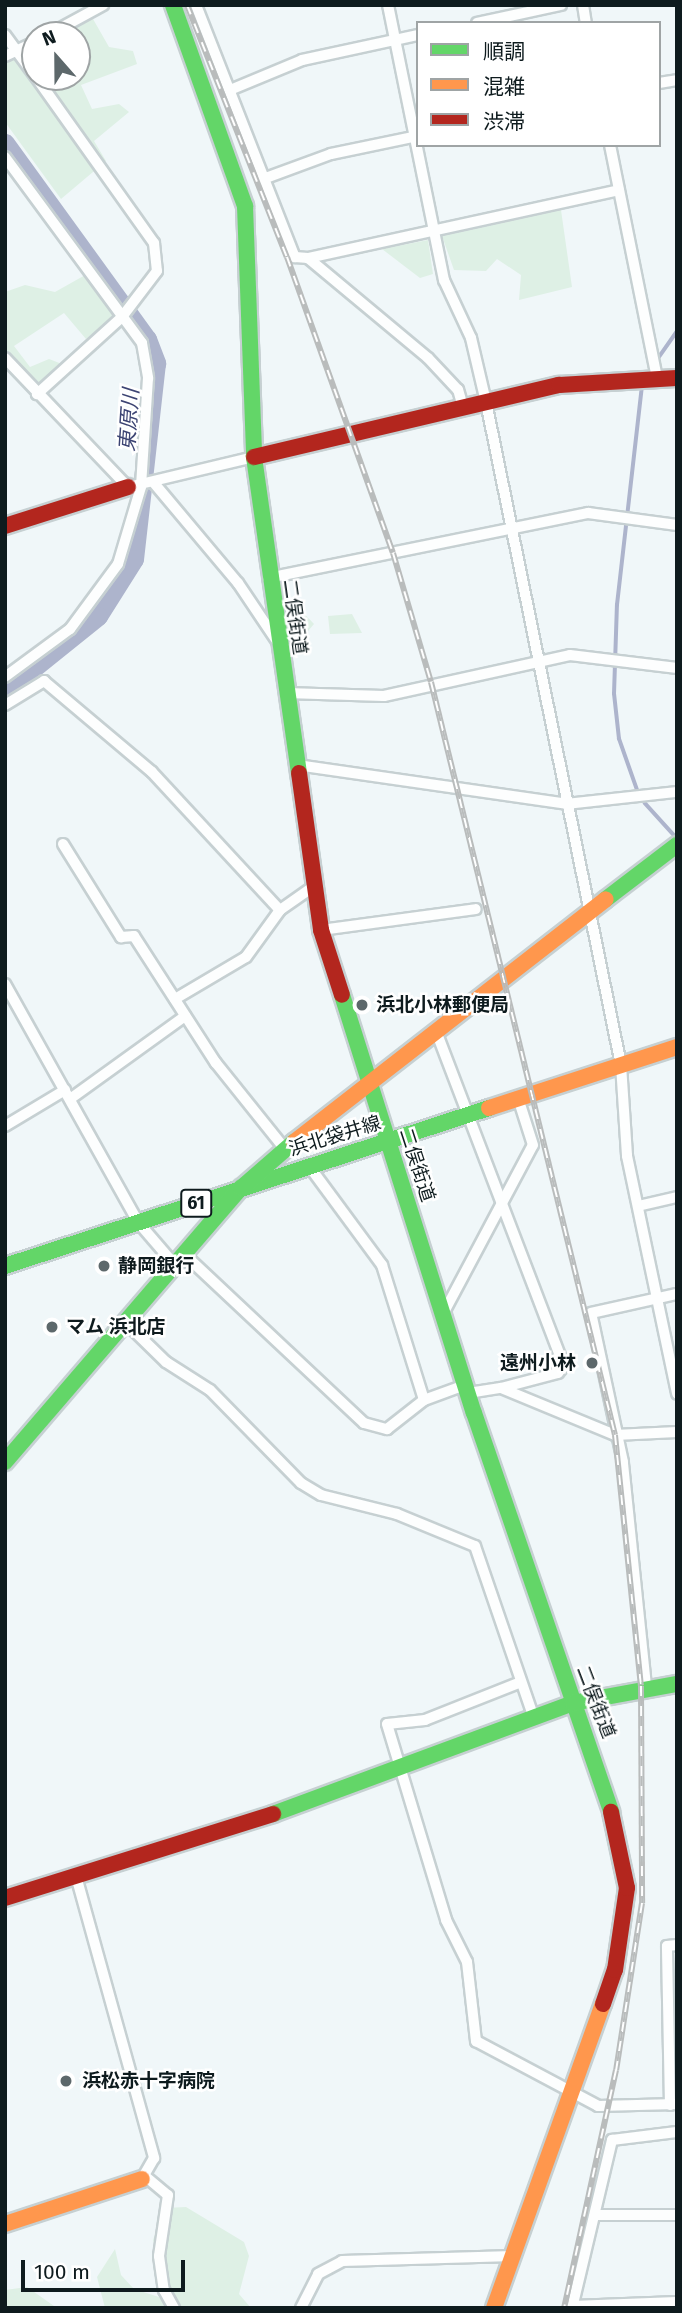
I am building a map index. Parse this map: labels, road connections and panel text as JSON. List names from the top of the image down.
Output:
{
  "streets": {
    "street": ["二俣街道", "浜北袋井線", "61"]
  },
  "crossings": [
    ["二俣街道", "浜北袋井線"]
  ],
  "water": ["東原川"],
  "places": [
    "浜北小林郵便局",
    "静岡銀行",
    "マム 浜北店",
    "遠州小林",
    "浜松赤十字病院"
  ],
  "legend": ["順調", "混雑", "渋滞"],
  "scale_bar": "100 m",
  "north": "top"
}
